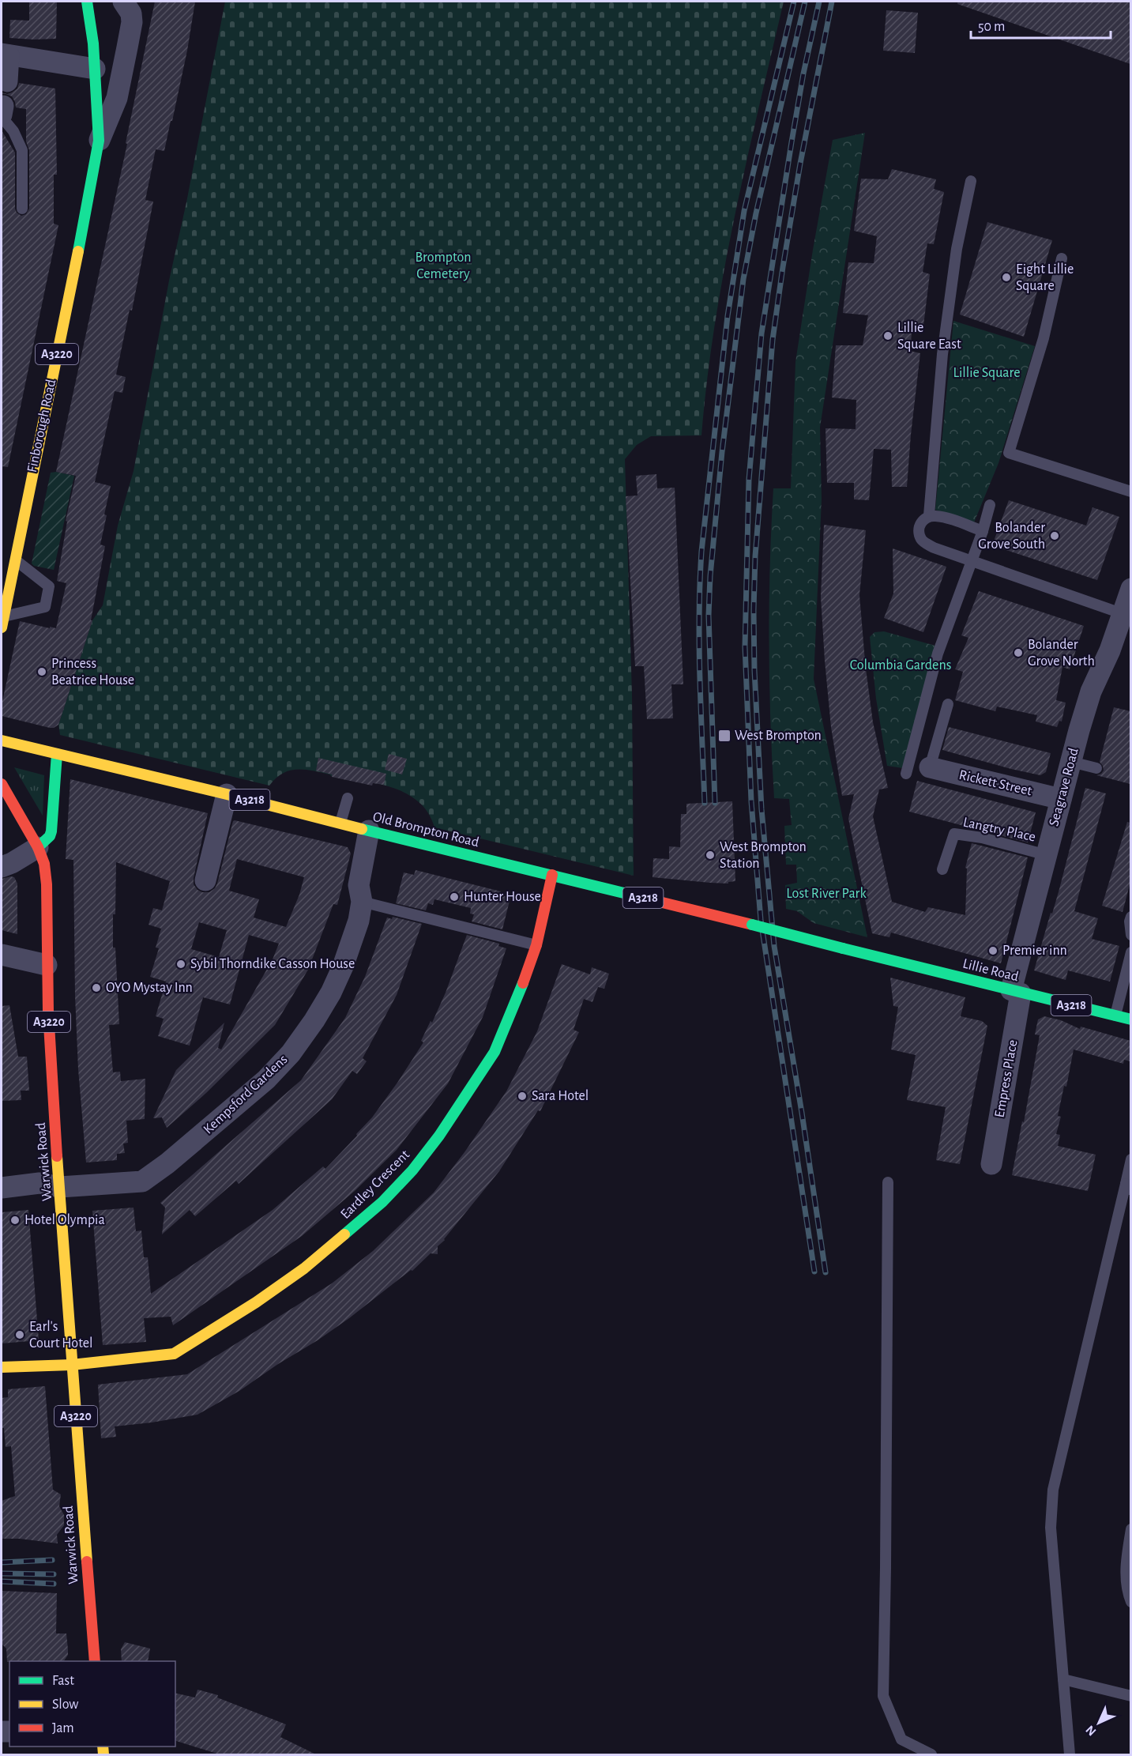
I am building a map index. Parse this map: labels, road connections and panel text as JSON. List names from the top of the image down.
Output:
{
  "streets": {
    "main road": [
      "A3220",
      "Finborough Road",
      "A3218",
      "Old Brompton Road",
      "Lillie Road",
      "Warwick Road",
      "Eardley Crescent"
    ],
    "street": [
      "Rickett Street",
      "Seagrave Road",
      "Empress Place",
      "Kempsford Gardens"
    ],
    "lane": ["Langtry Place"]
  },
  "crossings": [
    ["Rickett Street", "Seagrave Road"],
    ["Seagrave Road", "Langtry Place"],
    ["Seagrave Road", "Lillie Road"],
    ["Seagrave Road", "Empress Place"],
    ["Old Brompton Road", "Lillie Road"],
    ["Old Brompton Road", "Kempsford Gardens"],
    ["Old Brompton Road", "Eardley Crescent"],
    ["Lillie Road", "Empress Place"],
    ["Kempsford Gardens", "Warwick Road"],
    ["Warwick Road", "Eardley Crescent"]
  ],
  "parks": [
    "Brompton Cemetery",
    "Lillie Square",
    "Columbia Gardens",
    "Lost River Park"
  ],
  "places": {
    "other": [
      "Eight Lillie Square",
      "Lillie Square East",
      "Bolander Grove South",
      "Bolander Grove North",
      "Princess Beatrice House",
      "West Brompton Station",
      "Hunter House",
      "Premier inn",
      "Sybil Thorndike Casson House",
      "OYO Mystay Inn",
      "Sara Hotel",
      "Hotel Olympia",
      "Earl's Court Hotel"
    ],
    "transit": ["West Brompton"]
  },
  "legend": ["Fast", "Slow", "Jam"],
  "scale_bar": "50 m",
  "north": "bottom left"
}
